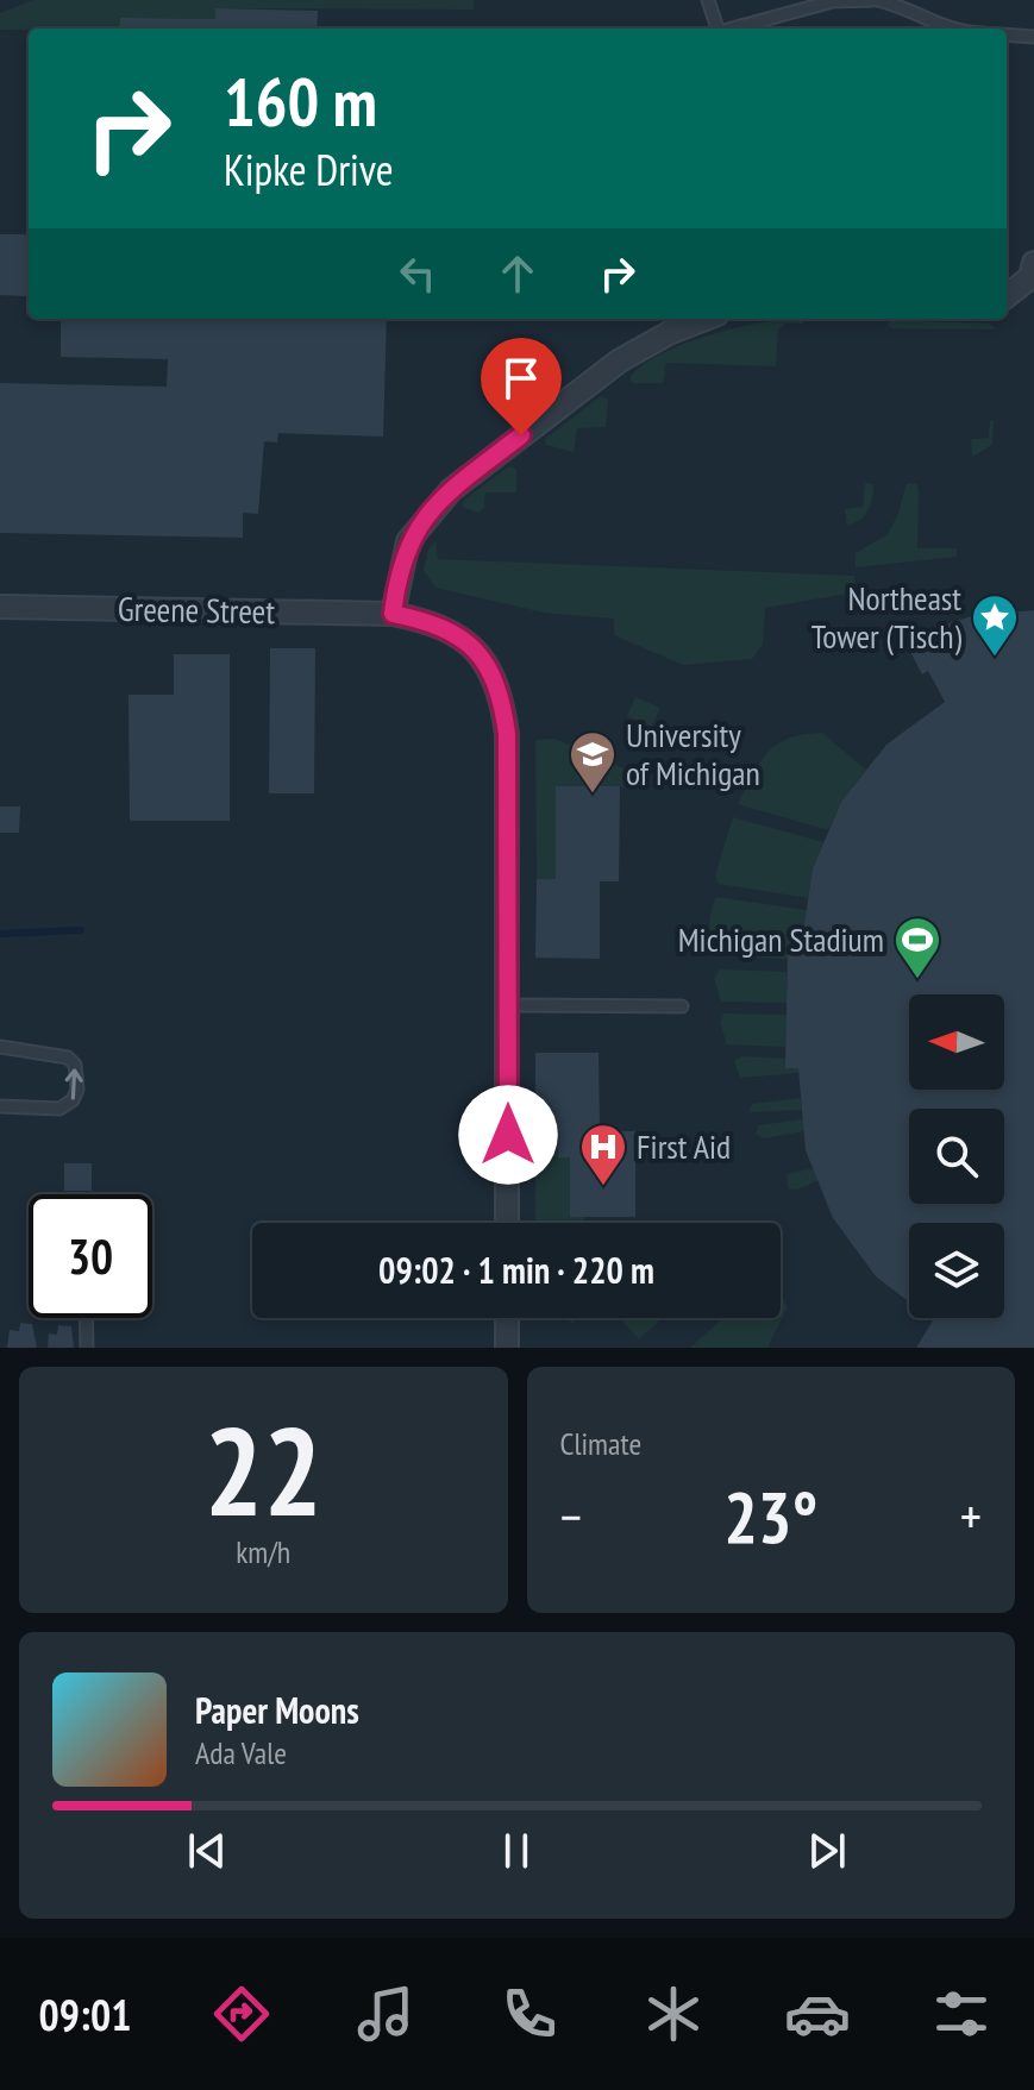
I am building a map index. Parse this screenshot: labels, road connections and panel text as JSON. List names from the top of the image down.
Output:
{
  "streets": {
    "street": ["Greene Street"]
  },
  "places": {
    "place": ["Northeast Tower (Tisch)"],
    "school or university": ["University of Michigan"],
    "sports": ["Michigan Stadium"],
    "hospital": ["First Aid"]
  },
  "north": "left",
  "page": {
    "turn": ["160 m", "Kipke Drive"],
    "limit": "30",
    "trip": "09:02 · 1 min · 220 m",
    "tile": [
      ["22", "km/h"],
      "Climate"
    ],
    "heat": ["−", "23°", "+"],
    "song": ["Paper Moons", "Ada Vale"],
    "tabs": "09:01"
  }
}
